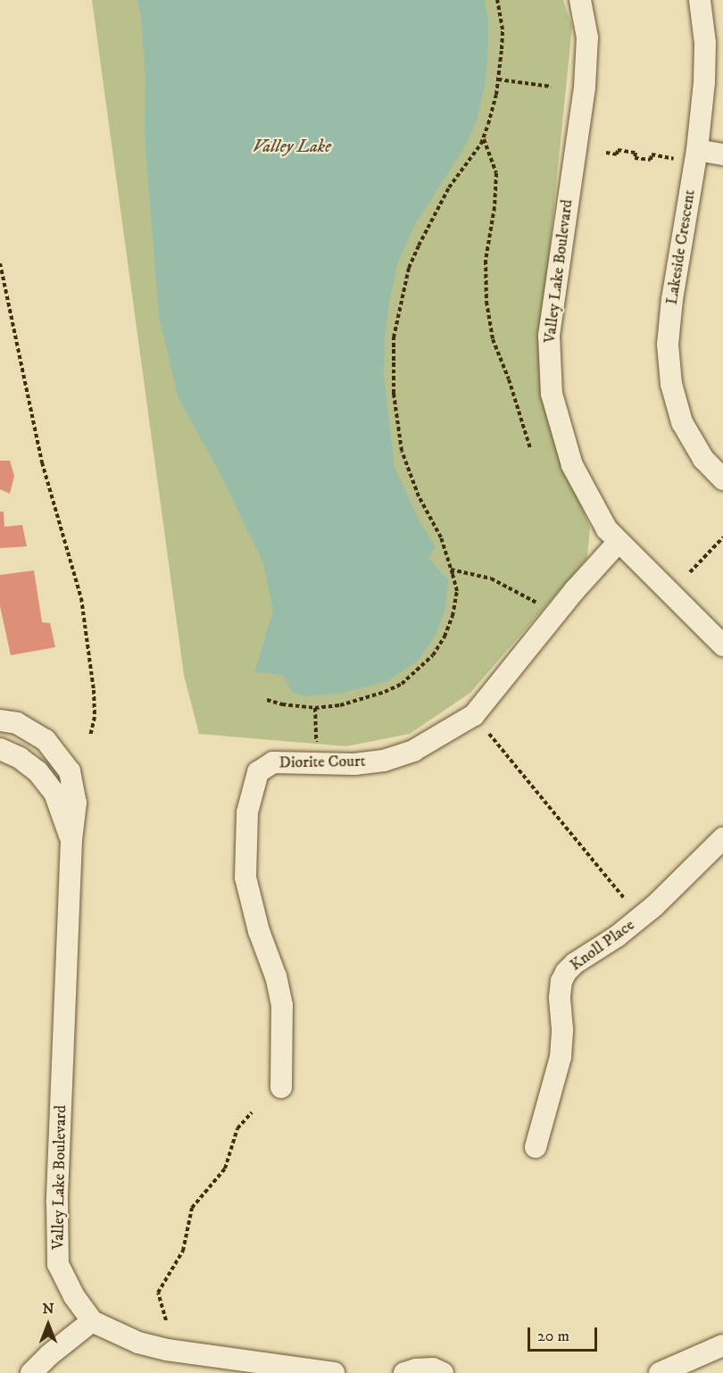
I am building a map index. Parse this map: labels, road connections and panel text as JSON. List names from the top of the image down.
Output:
{
  "streets": {
    "street": [
      "Lakeside Crescent",
      "Valley Lake Boulevard",
      "Diorite Court",
      "Knoll Place"
    ]
  },
  "crossings": [
    ["Valley Lake Boulevard", "Diorite Court"]
  ],
  "water": ["Valley Lake"],
  "scale_bar": "20 m",
  "north": "top"
}
